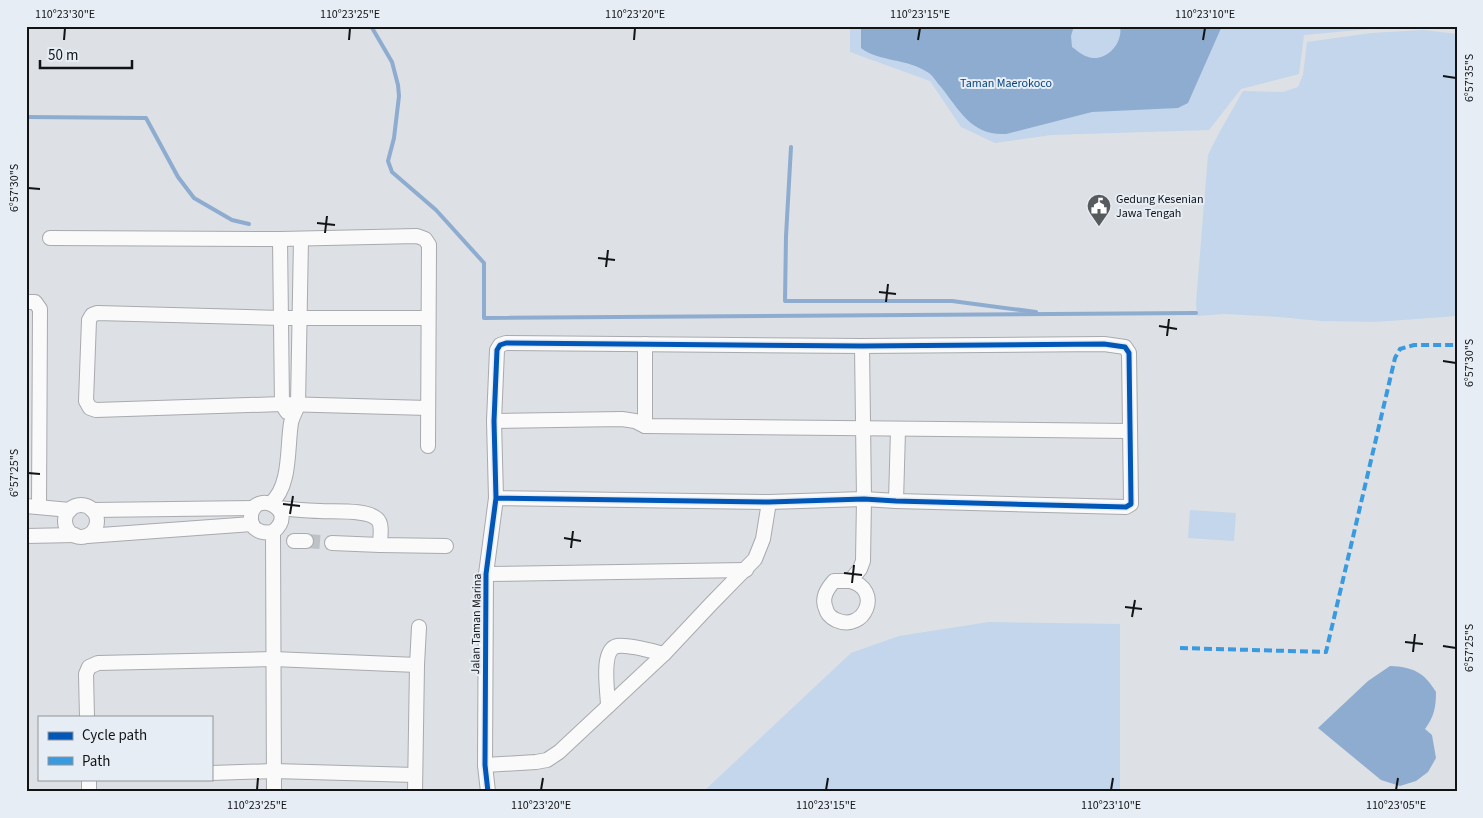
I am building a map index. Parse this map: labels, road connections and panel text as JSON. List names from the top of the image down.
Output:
{
  "streets": {
    "street": ["Jalan Taman Marina"]
  },
  "parks": ["Taman Maerokoco"],
  "places": {
    "public building": ["Gedung Kesenian Jawa Tengah"]
  },
  "legend": ["Cycle path", "Path"],
  "scale_bar": "50 m",
  "coordinates": [
    "110°23'30\"E",
    "110°23'25\"E",
    "110°23'20\"E",
    "110°23'15\"E",
    "110°23'10\"E",
    "6°57'35\"S",
    "6°57'30\"S",
    "6°57'25\"S",
    "110°23'05\"E"
  ]
}
